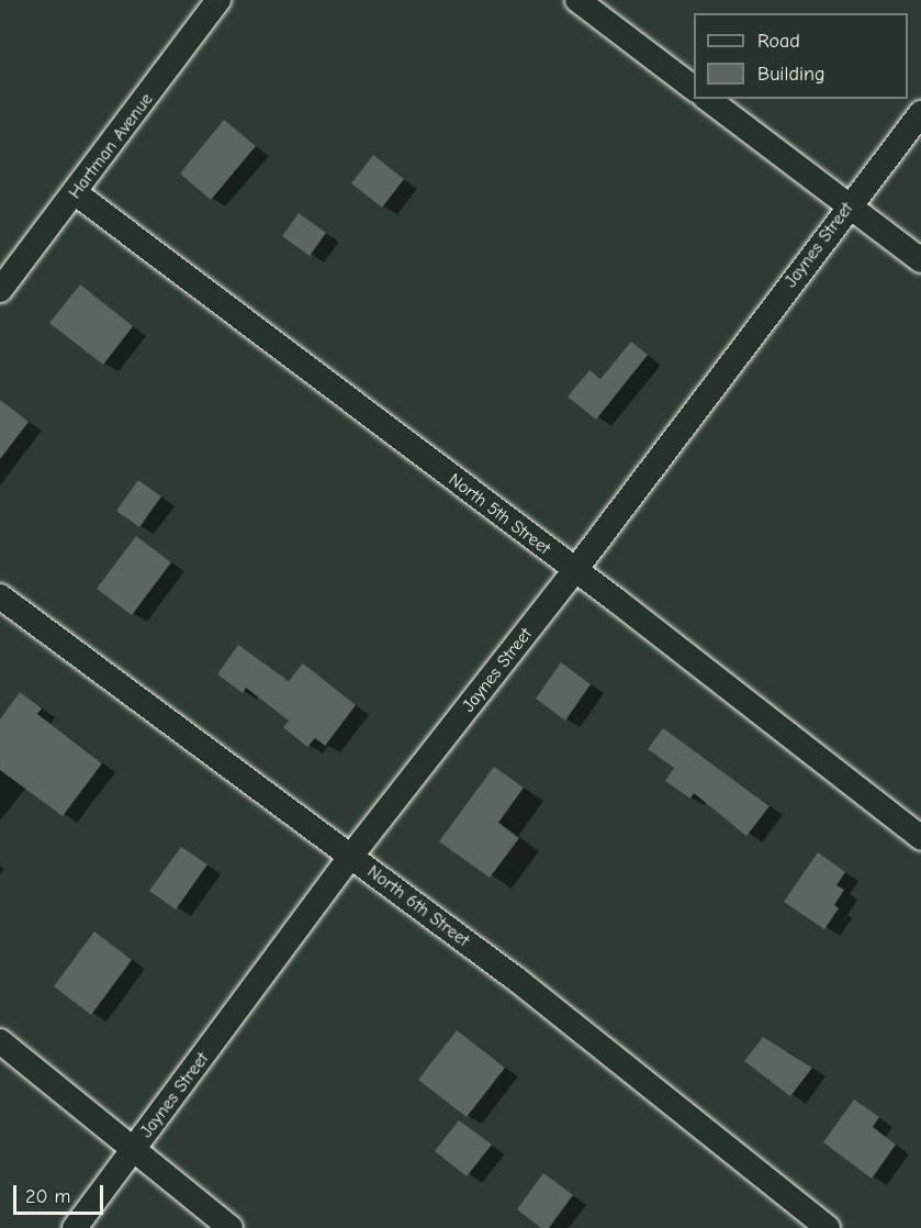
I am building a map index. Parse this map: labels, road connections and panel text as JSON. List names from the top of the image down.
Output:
{
  "streets": {
    "street": [
      "Hartman Avenue",
      "Jaynes Street",
      "North 5th Street",
      "North 6th Street"
    ]
  },
  "crossings": [
    ["Hartman Avenue", "North 5th Street"],
    ["Jaynes Street", "North 5th Street"],
    ["Jaynes Street", "North 6th Street"]
  ],
  "legend": ["Road", "Building"],
  "scale_bar": "20 m"
}
